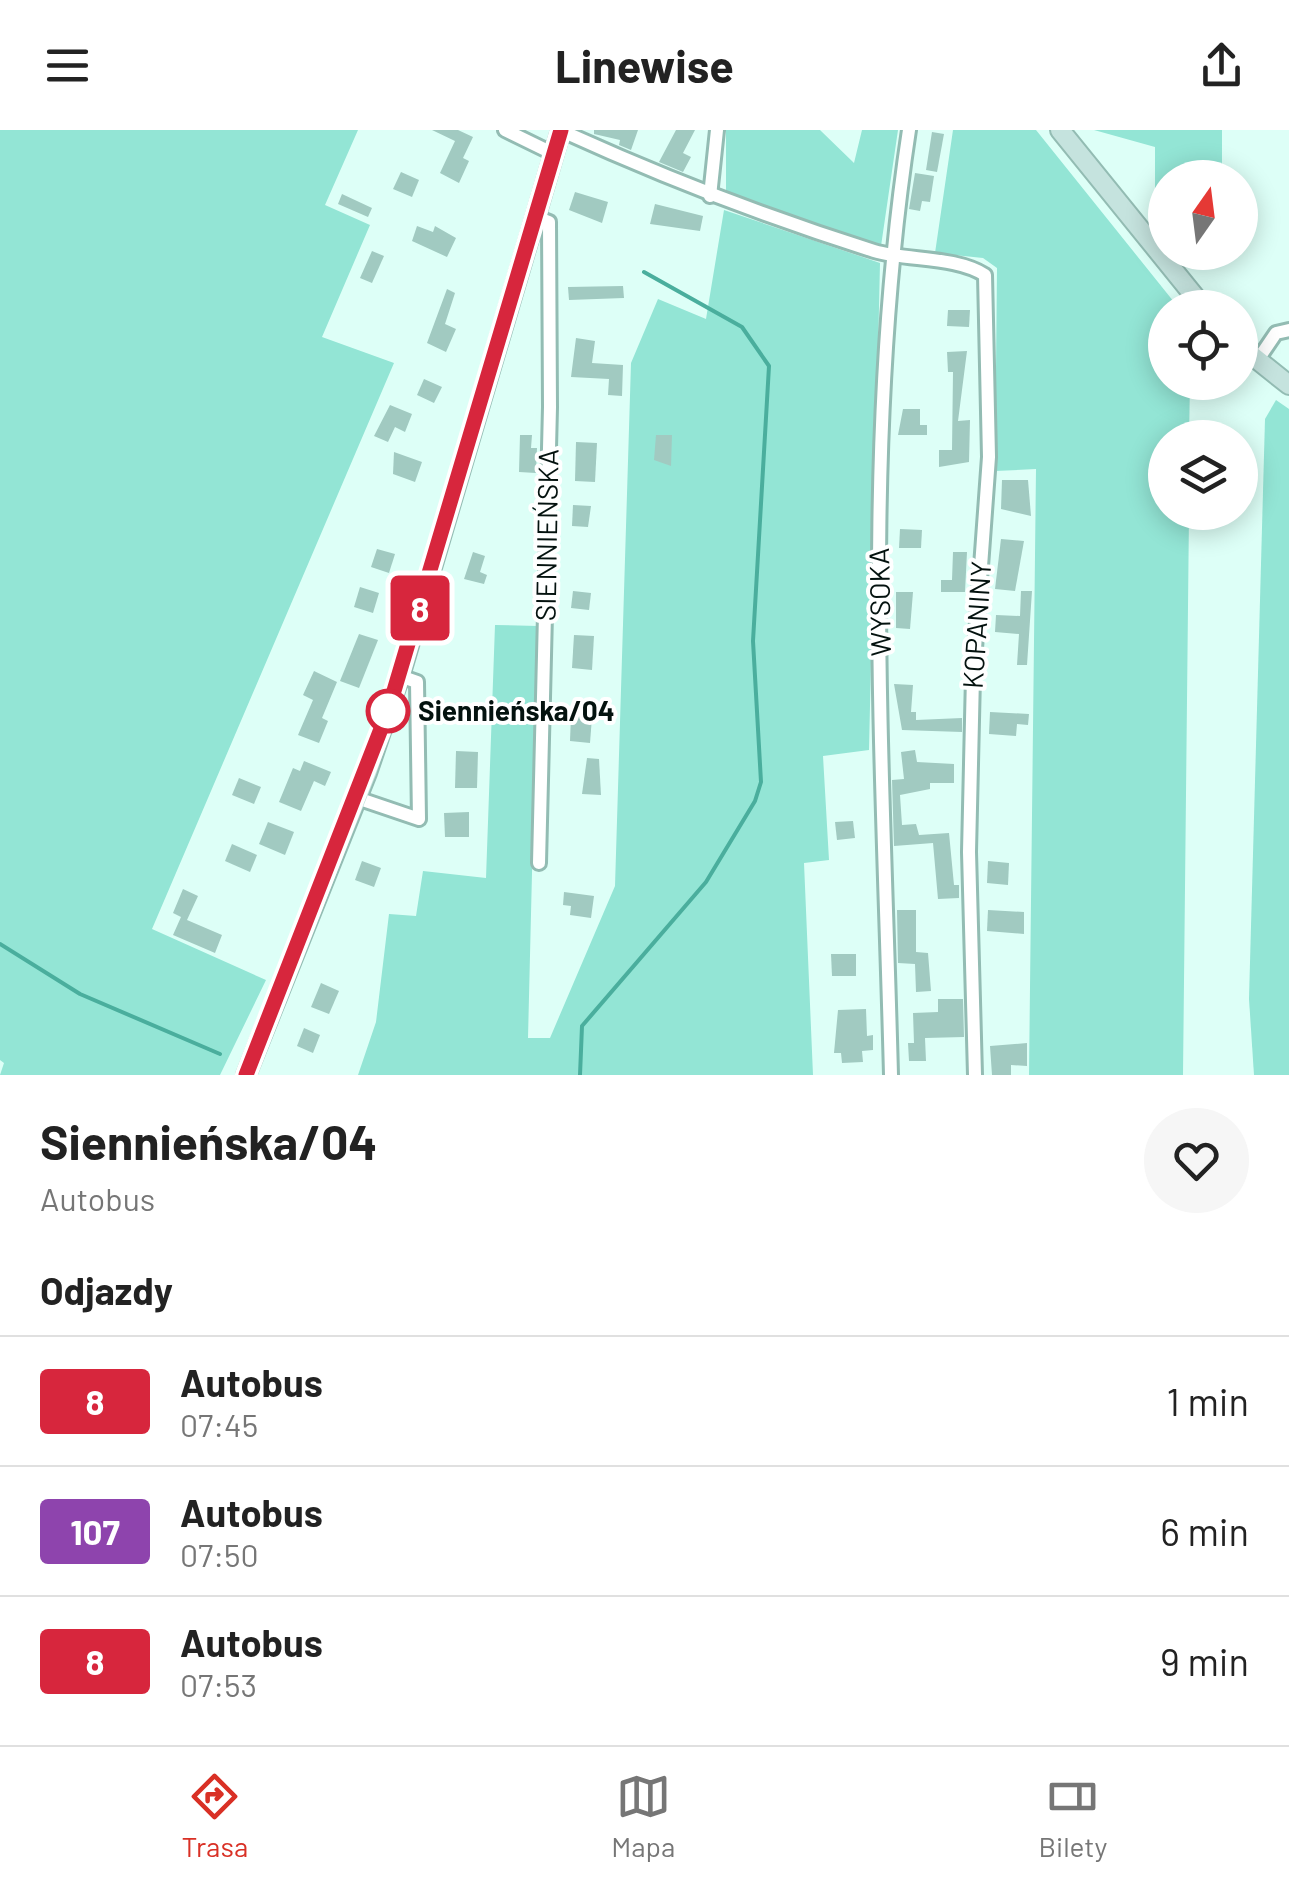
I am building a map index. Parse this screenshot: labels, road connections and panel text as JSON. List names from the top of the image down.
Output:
{
  "streets": {
    "street": ["SIENNIEŃSKA", "WYSOKA", "KOPANINY"]
  },
  "crossings": [
    ["WYSOKA", "KOPANINY"]
  ],
  "places": ["Siennieńska/04"],
  "lines": ["bus line 8"],
  "north": "top",
  "page": {
    "header": "Linewise",
    "on_map": "8",
    "heading": [
      ["Siennieńska/04", "Autobus"],
      "Odjazdy"
    ],
    "list": [
      {
        "mark": "8",
        "name": "Autobus",
        "note": "07:45",
        "value": "1 min"
      },
      {
        "mark": "107",
        "name": "Autobus",
        "note": "07:50",
        "value": "6 min"
      },
      {
        "mark": "8",
        "name": "Autobus",
        "note": "07:53",
        "value": "9 min"
      }
    ],
    "tabs": ["Trasa", "Mapa", "Bilety"]
  }
}
